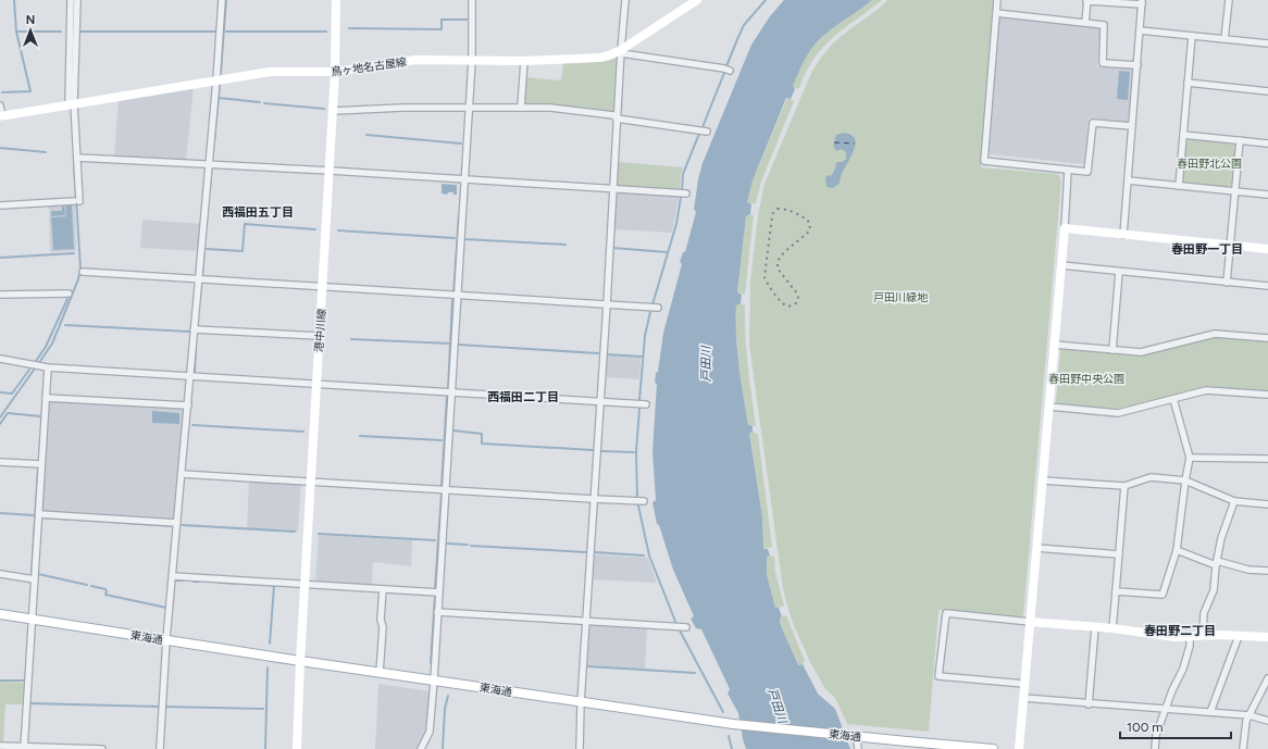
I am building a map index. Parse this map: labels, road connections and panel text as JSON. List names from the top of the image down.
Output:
{
  "streets": {
    "main road": ["鳥ヶ地名古屋線", "港中川線", "東海通"]
  },
  "crossings": [
    ["鳥ヶ地名古屋線", "港中川線"],
    ["港中川線", "東海通"]
  ],
  "districts": [
    "西福田五丁目",
    "春田野一丁目",
    "西福田二丁目",
    "春田野二丁目"
  ],
  "water": ["戸田川"],
  "parks": ["春田野北公園", "戸田川緑地", "春田野中央公園"],
  "scale_bar": "100 m",
  "north": "top"
}
